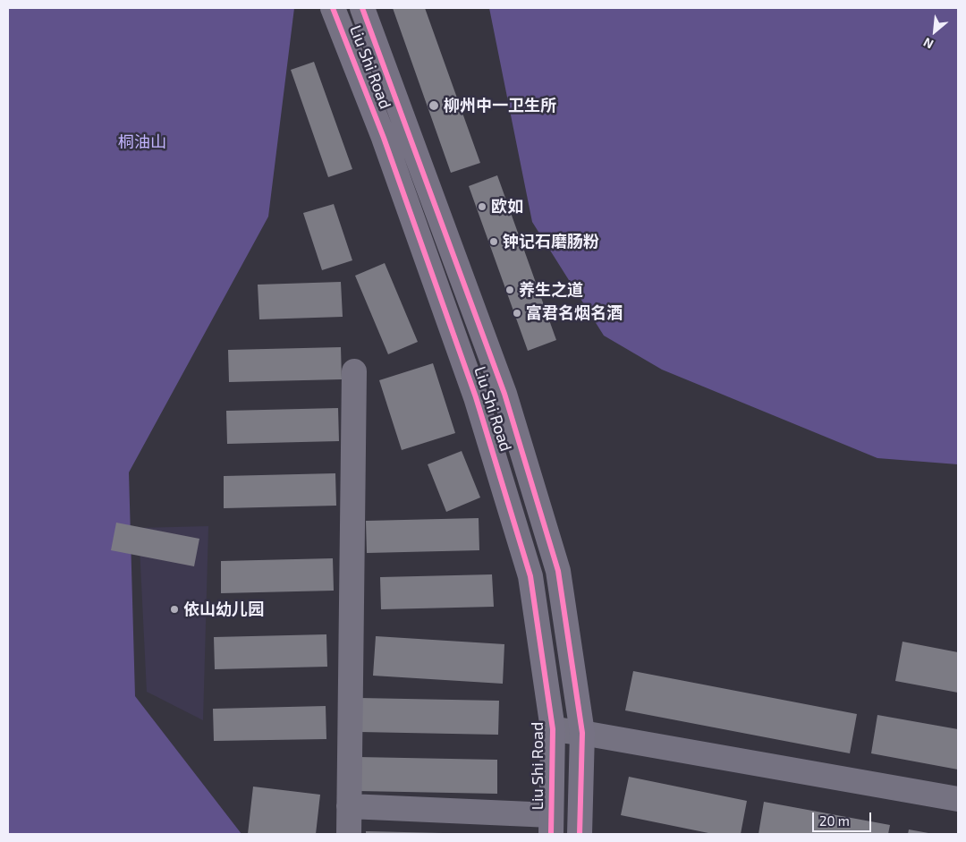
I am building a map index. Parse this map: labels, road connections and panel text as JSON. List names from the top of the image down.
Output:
{
  "streets": {
    "main road": ["Liu Shi Road"]
  },
  "parks": ["桐油山"],
  "places": [
    "柳州中一卫生所",
    "欧如",
    "钟记石磨肠粉",
    "养生之道",
    "富君名烟名酒",
    "依山幼儿园"
  ],
  "scale_bar": "20 m",
  "north": "bottom left"
}
